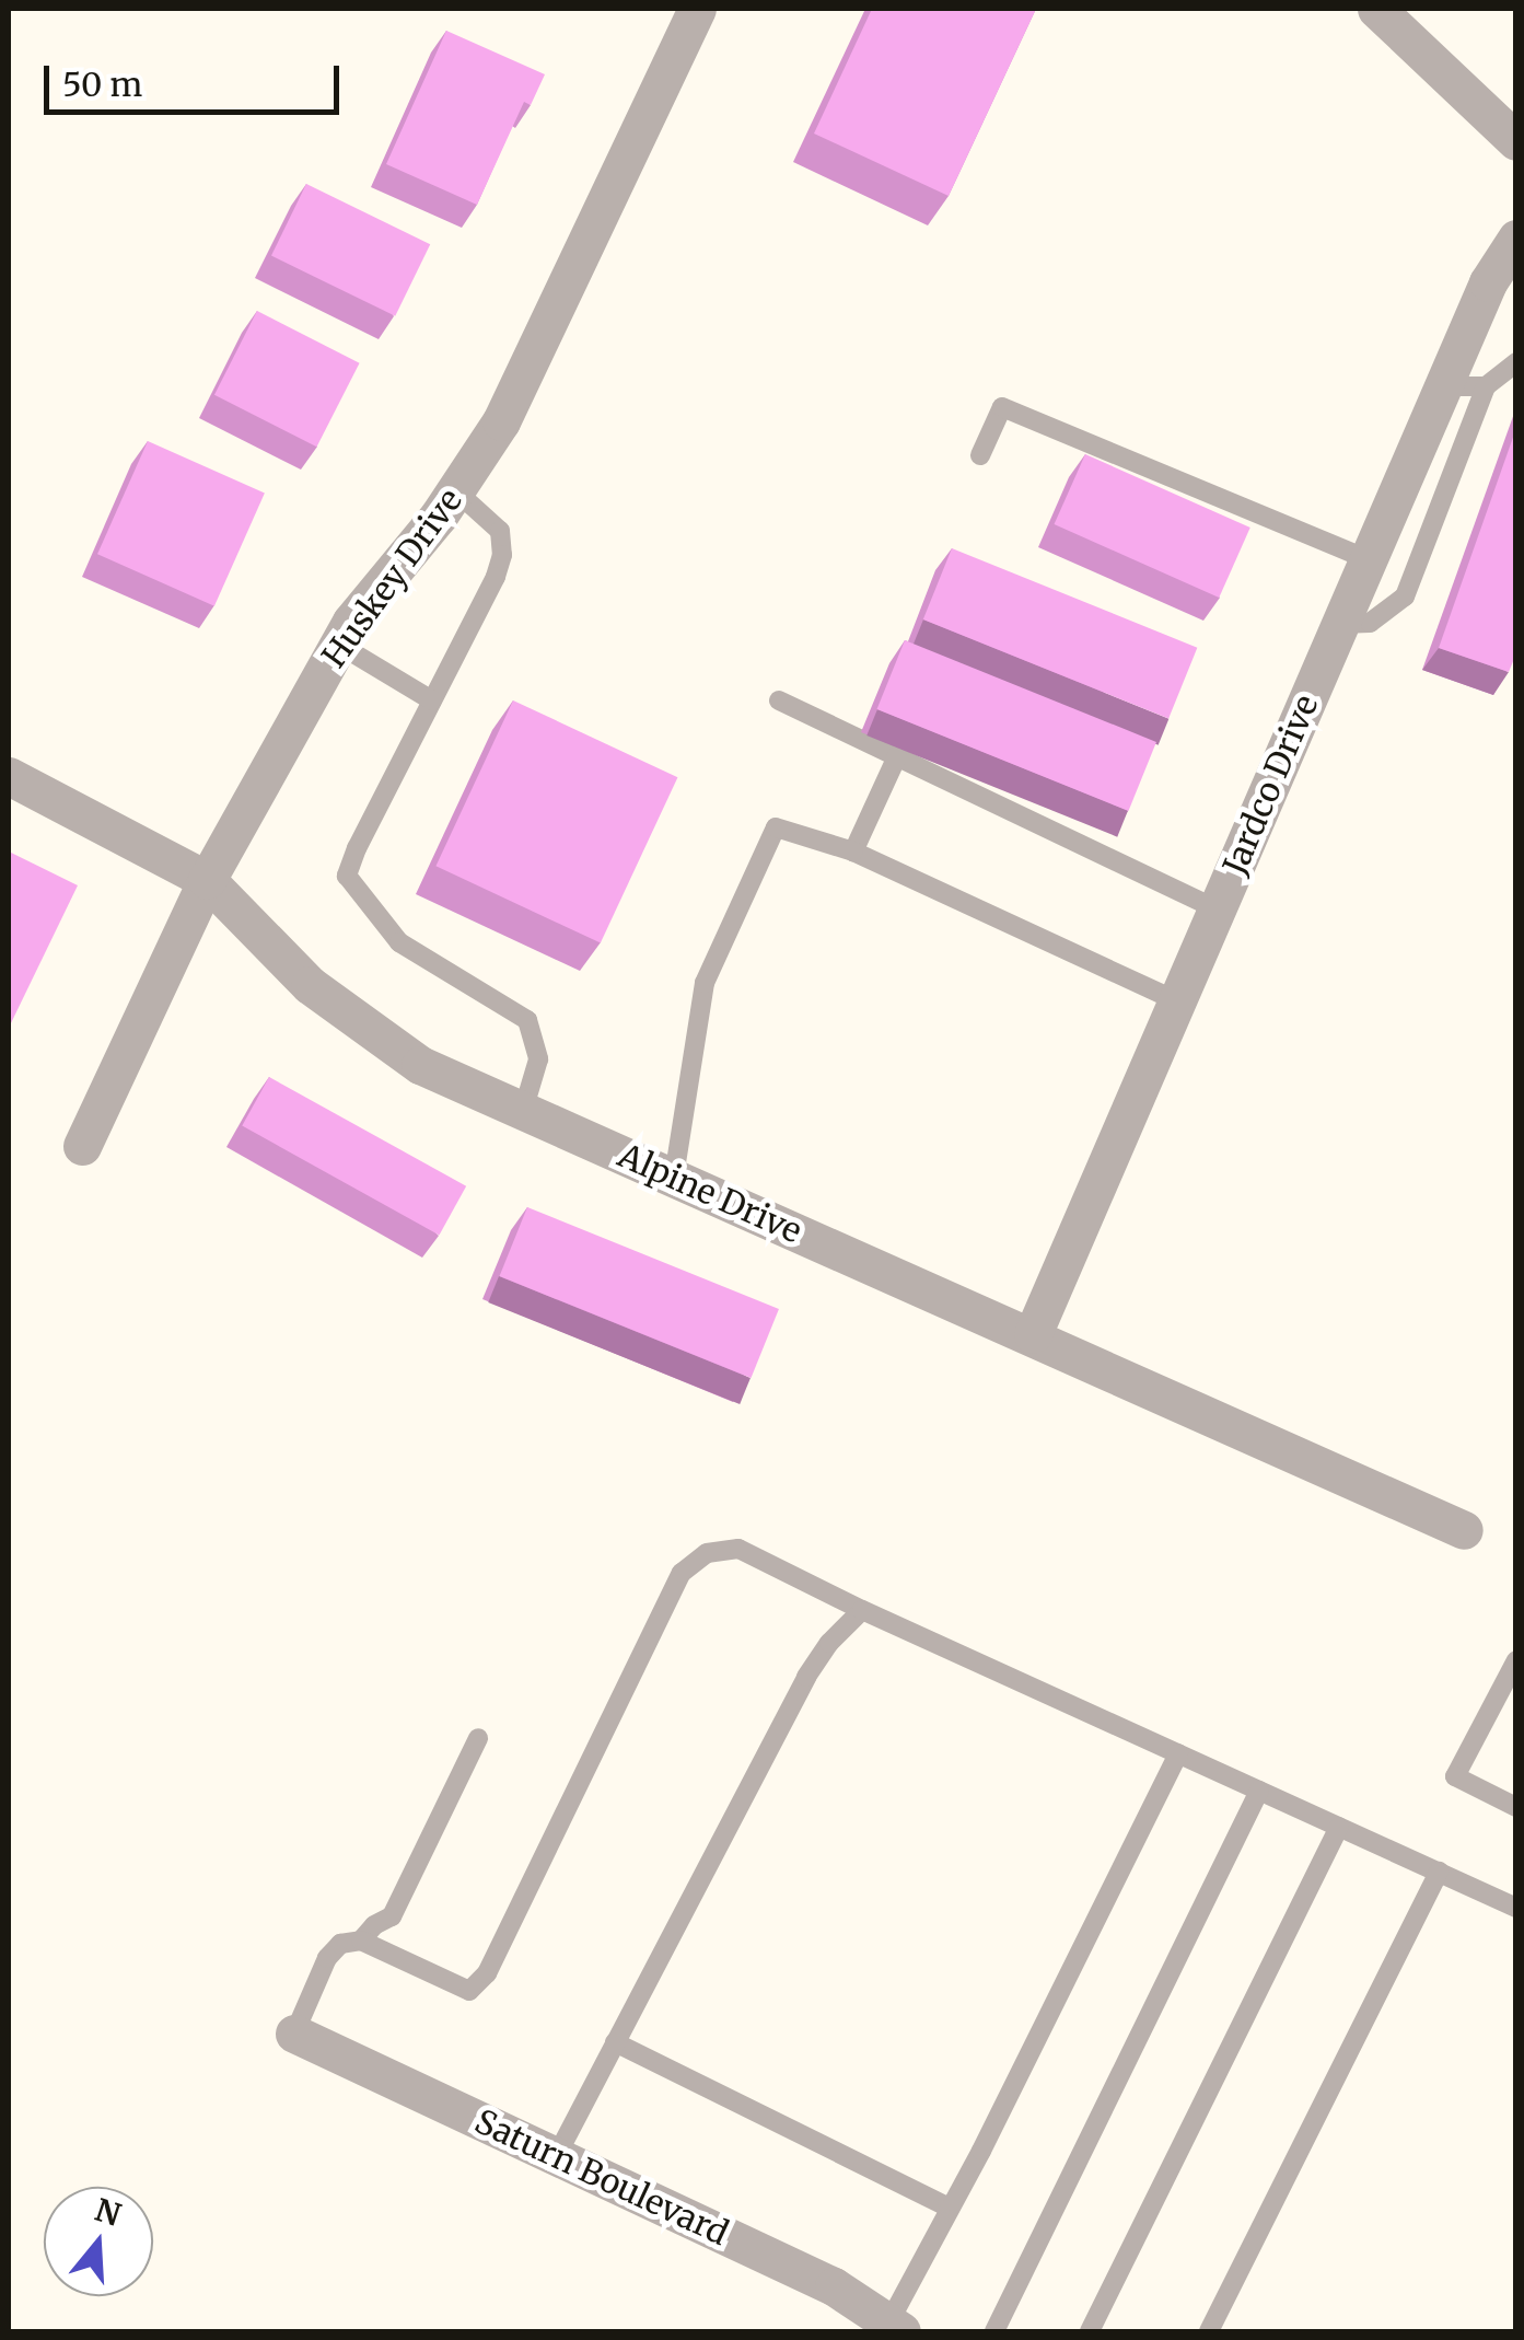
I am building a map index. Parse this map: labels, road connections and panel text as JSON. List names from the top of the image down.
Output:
{
  "streets": {
    "street": [
      "Huskey Drive",
      "Jardco Drive",
      "Alpine Drive",
      "Saturn Boulevard"
    ]
  },
  "crossings": [
    ["Huskey Drive", "Alpine Drive"],
    ["Jardco Drive", "Alpine Drive"]
  ],
  "scale_bar": "50 m",
  "north": "top"
}
